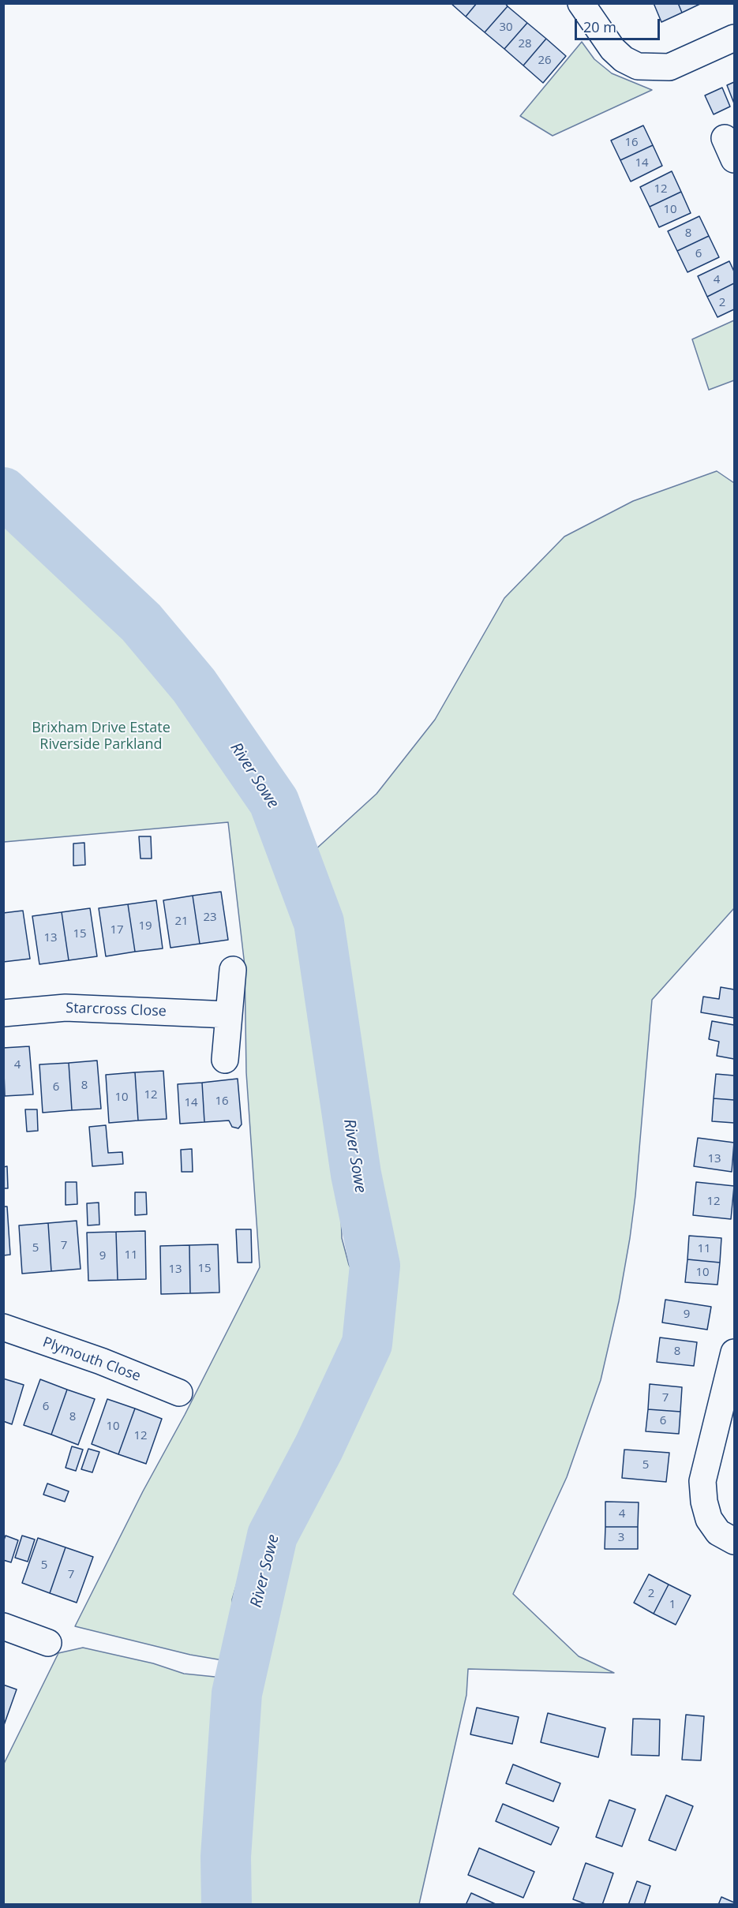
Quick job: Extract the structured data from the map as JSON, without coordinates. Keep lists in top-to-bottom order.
{
  "streets": {
    "street": ["Starcross Close", "Plymouth Close"]
  },
  "water": ["River Sowe"],
  "parks": ["Brixham Drive Estate Riverside Parkland"],
  "house_numbers": [
    "30",
    "28",
    "26",
    "16",
    "14",
    "12",
    "10",
    "8",
    "6",
    "4",
    "2",
    "23",
    "21",
    "19",
    "17",
    "15",
    "13",
    "4",
    "8",
    "6",
    "12",
    "10",
    "16",
    "14",
    "13",
    "12",
    "7",
    "5",
    "11",
    "11",
    "9",
    "15",
    "13",
    "10",
    "9",
    "8",
    "7",
    "6",
    "8",
    "6",
    "10",
    "12",
    "5",
    "4",
    "3",
    "5",
    "7",
    "2",
    "1"
  ],
  "scale_bar": "20 m"
}
